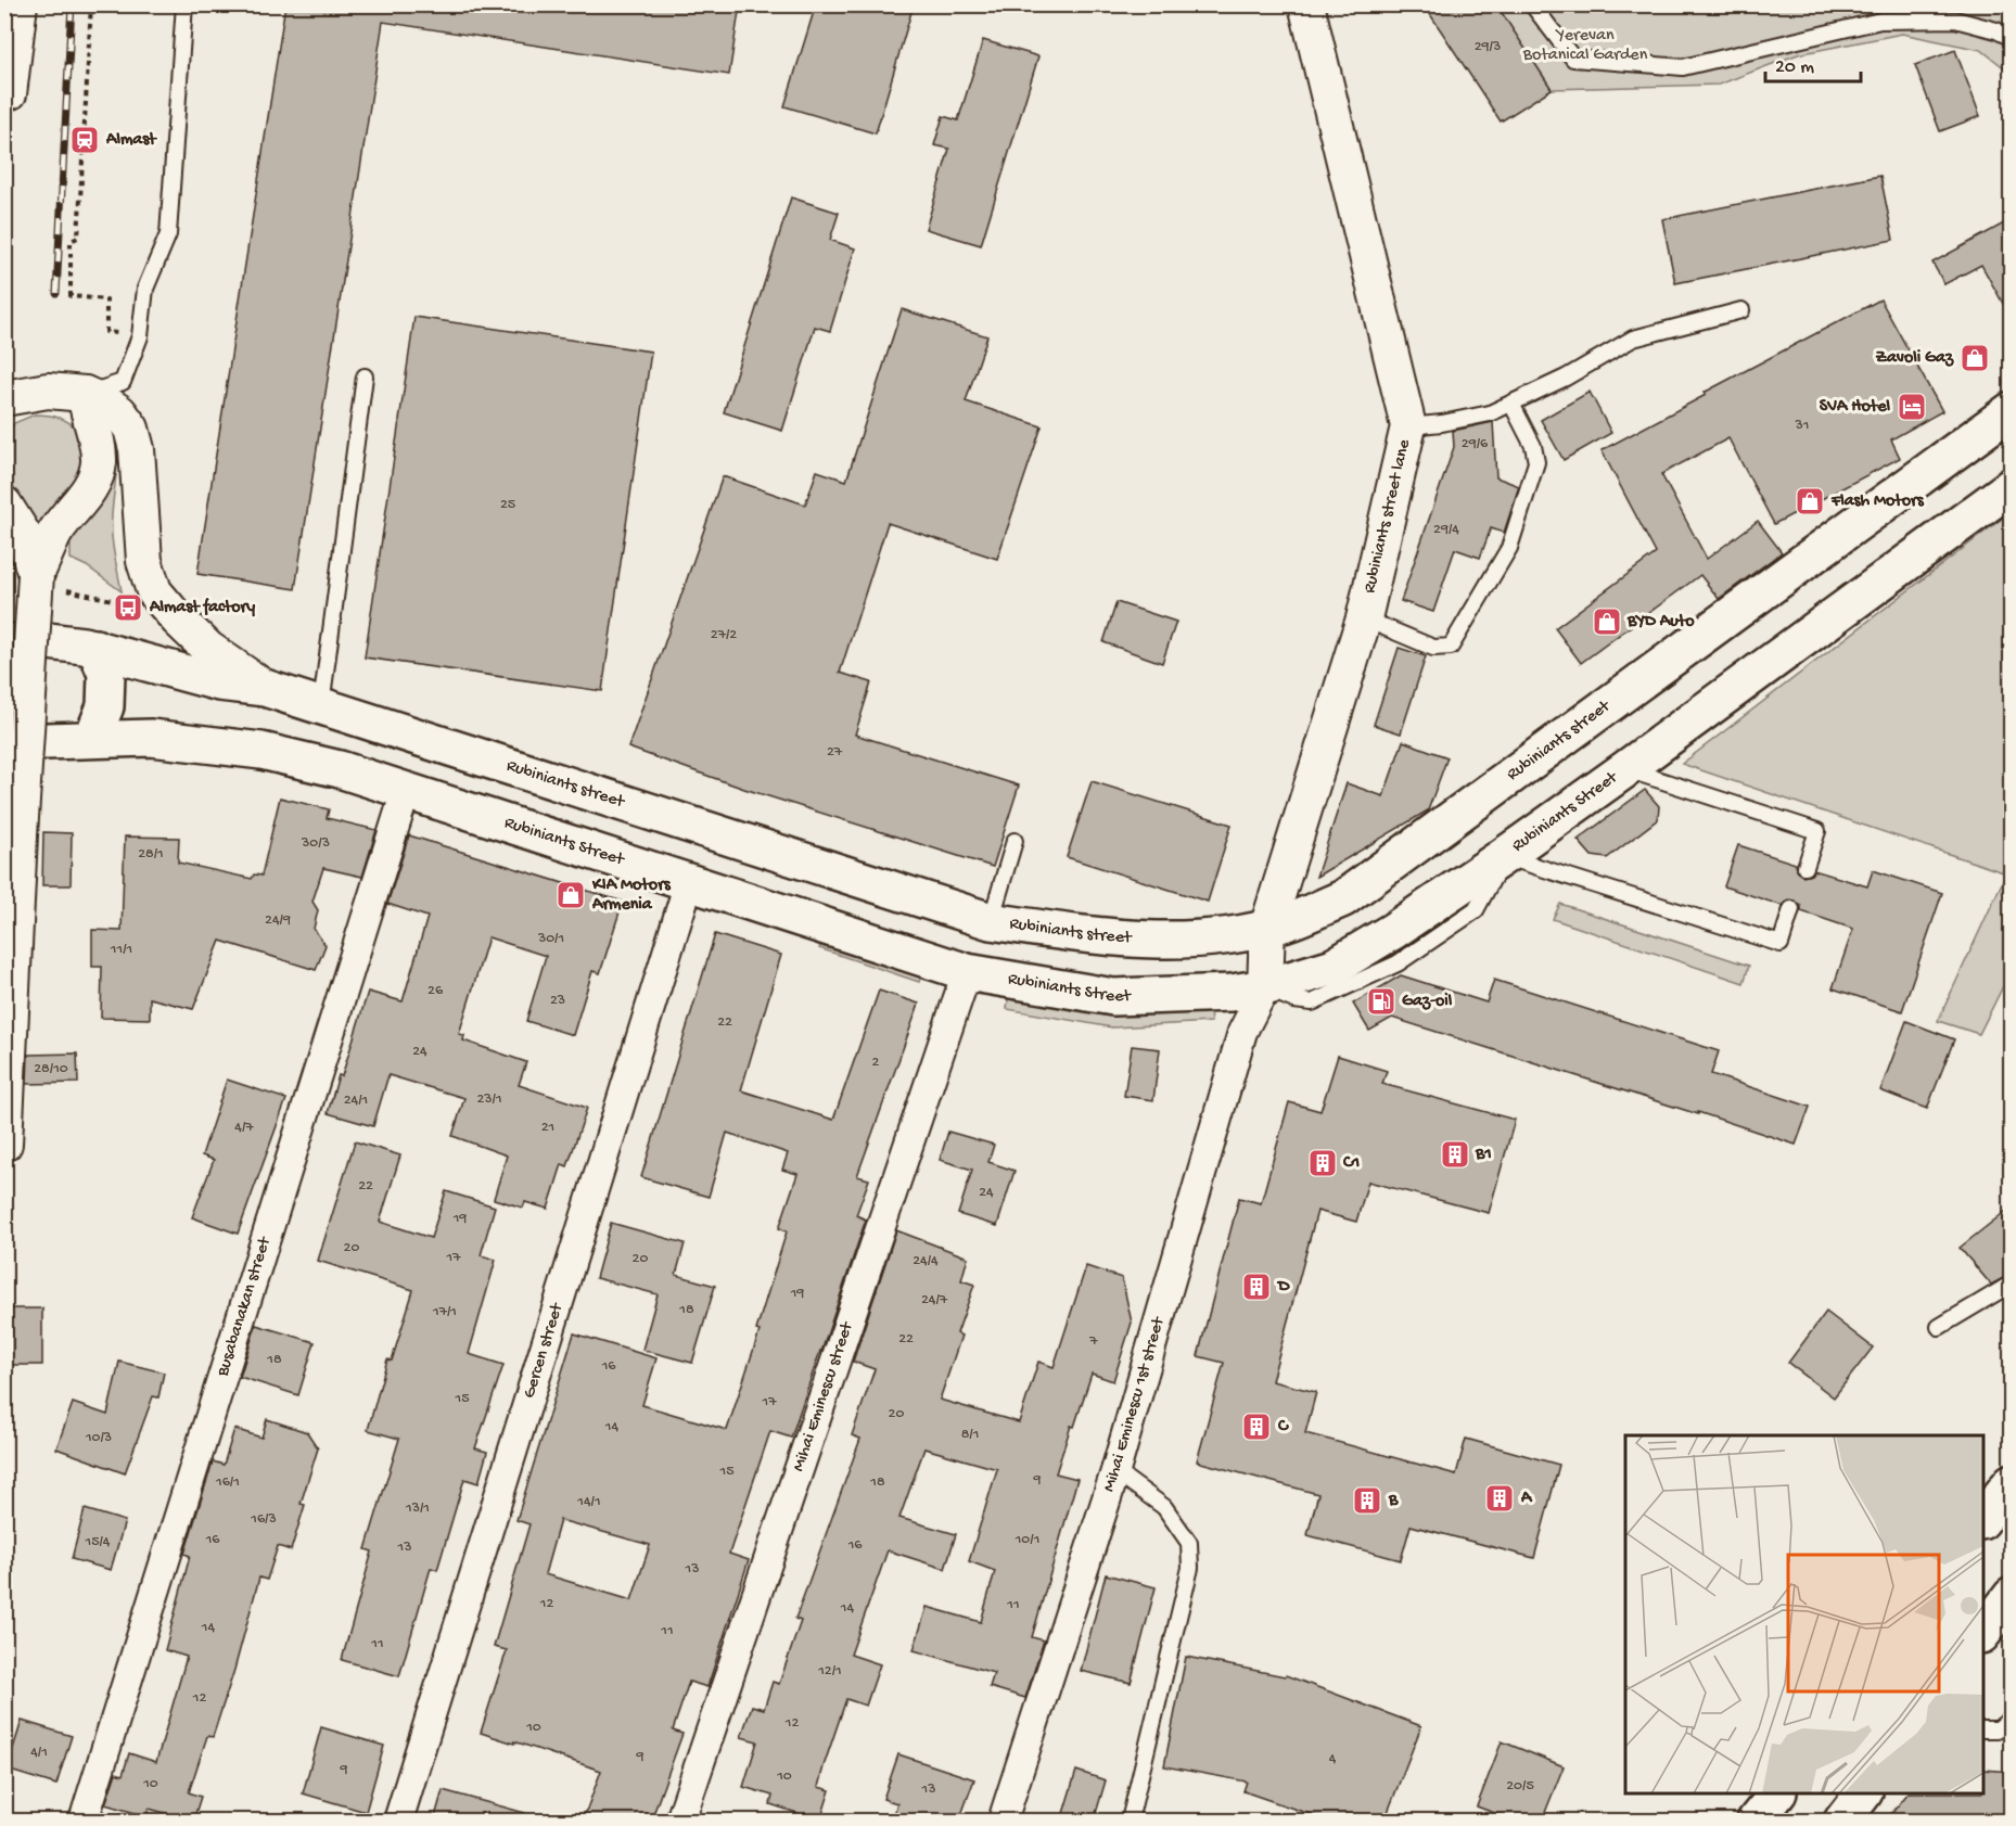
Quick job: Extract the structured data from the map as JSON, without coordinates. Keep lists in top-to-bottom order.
{
  "streets": {
    "main road": ["Rubiniants street", "Rubiniants Street"],
    "street": [
      "Rubiniants street lane",
      "Busabanakan street",
      "Gercen street",
      "Mihai Eminescu street",
      "Mihai Eminescu 1st street"
    ]
  },
  "crossings": [
    ["Rubiniants street lane", "Rubiniants street"],
    ["Rubiniants street lane", "Rubiniants Street"],
    ["Rubiniants street lane", "Mihai Eminescu 1st street"],
    ["Rubiniants Street", "Busabanakan street"],
    ["Rubiniants Street", "Gercen street"],
    ["Rubiniants Street", "Mihai Eminescu street"],
    ["Rubiniants Street", "Mihai Eminescu 1st street"]
  ],
  "parks": ["Yerevan Botanical Garden"],
  "places": {
    "station": ["Almast"],
    "shop": [
      "Zavoli Gaz",
      "Flash Motors",
      "BYD Auto",
      "KIA Motors Armenia"
    ],
    "hotel": ["SVA Hotel"],
    "bus stop": ["Almast factory"],
    "fuel station": ["Gaz-oil"],
    "building": [
      "B1",
      "C1",
      "D",
      "C",
      "A",
      "B"
    ]
  },
  "house_numbers": [
    "29/3",
    "31",
    "29/6",
    "25",
    "29/4",
    "27/2",
    "27",
    "30/3",
    "28/1",
    "24/9",
    "30/1",
    "11/1",
    "26",
    "23",
    "22",
    "24",
    "2",
    "28/10",
    "23/1",
    "24/1",
    "4/7",
    "21",
    "22",
    "24",
    "19",
    "20",
    "17",
    "20",
    "24/4",
    "19",
    "24/7",
    "18",
    "17/1",
    "22",
    "7",
    "18",
    "16",
    "15",
    "17",
    "20",
    "14",
    "8/1",
    "10/3",
    "15",
    "9",
    "16/1",
    "18",
    "14/1",
    "13/1",
    "16/3",
    "16",
    "10/1",
    "15/4",
    "16",
    "13",
    "13",
    "12",
    "11",
    "14",
    "14",
    "11",
    "11",
    "12/1",
    "12",
    "12",
    "10",
    "4/1",
    "9",
    "4",
    "9",
    "10",
    "10",
    "20/5",
    "13"
  ],
  "scale_bar": "20 m"
}
